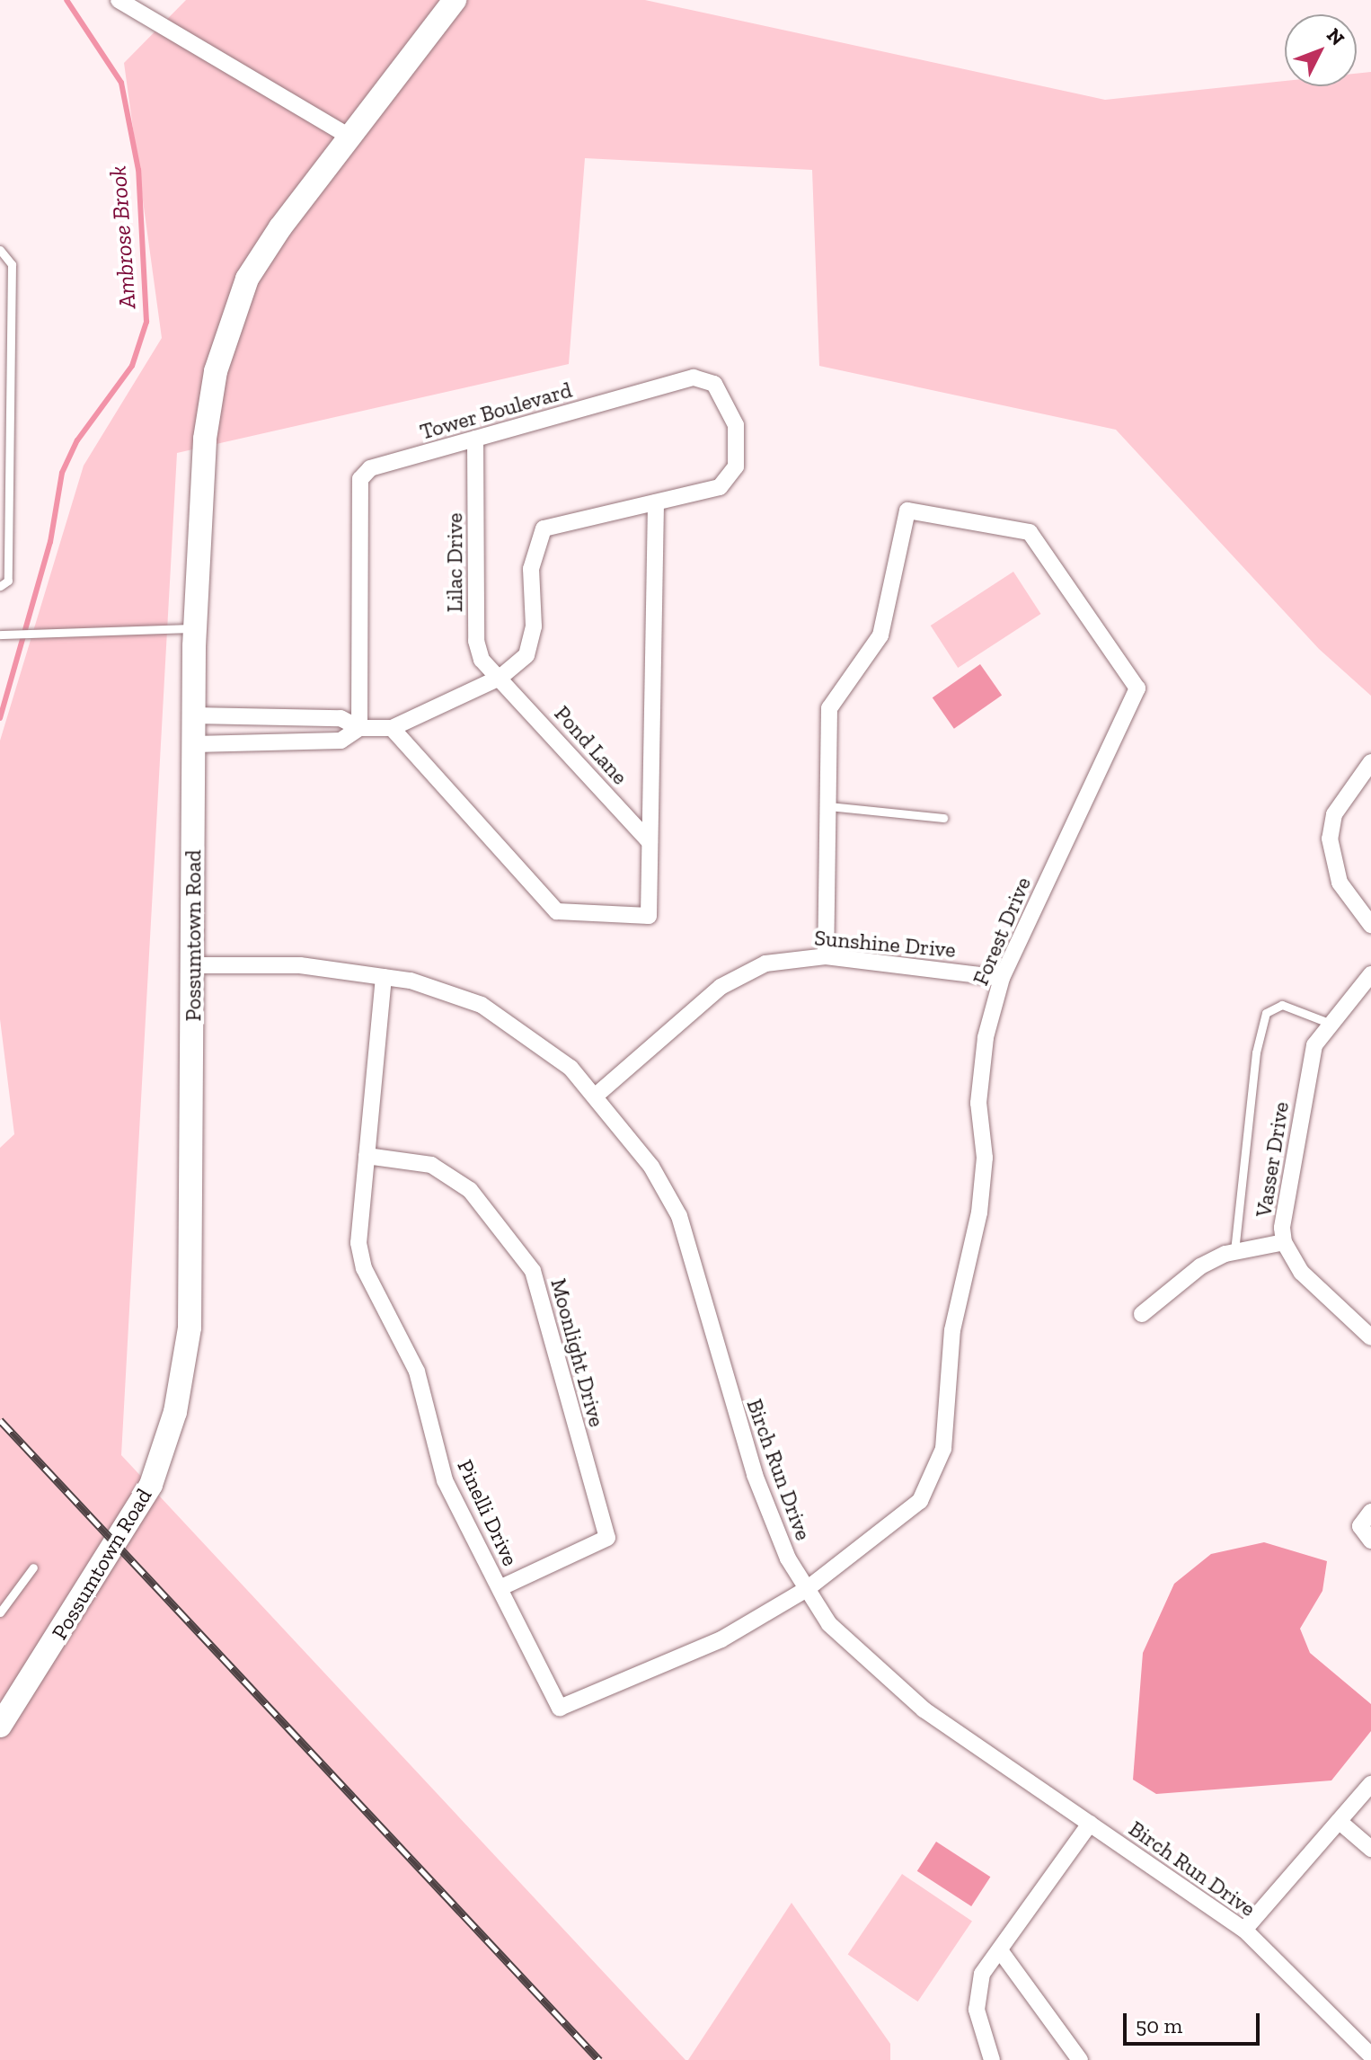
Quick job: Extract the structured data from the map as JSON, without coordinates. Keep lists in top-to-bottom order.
{
  "streets": {
    "main road": ["Possumtown Road"],
    "street": [
      "Tower Boulevard",
      "Lilac Drive",
      "Pond Lane",
      "Forest Drive",
      "Sunshine Drive",
      "Vasser Drive",
      "Moonlight Drive",
      "Birch Run Drive",
      "Pinelli Drive"
    ]
  },
  "crossings": [
    ["Tower Boulevard", "Lilac Drive"],
    ["Tower Boulevard", "Pond Lane"],
    ["Tower Boulevard", "Possumtown Road"],
    ["Lilac Drive", "Pond Lane"],
    ["Forest Drive", "Sunshine Drive"],
    ["Forest Drive", "Birch Run Drive"],
    ["Forest Drive", "Pinelli Drive"],
    ["Possumtown Road", "Birch Run Drive"],
    ["Sunshine Drive", "Birch Run Drive"],
    ["Moonlight Drive", "Pinelli Drive"],
    ["Birch Run Drive", "Pinelli Drive"]
  ],
  "water": ["Ambrose Brook"],
  "scale_bar": "50 m",
  "north": "top right"
}
